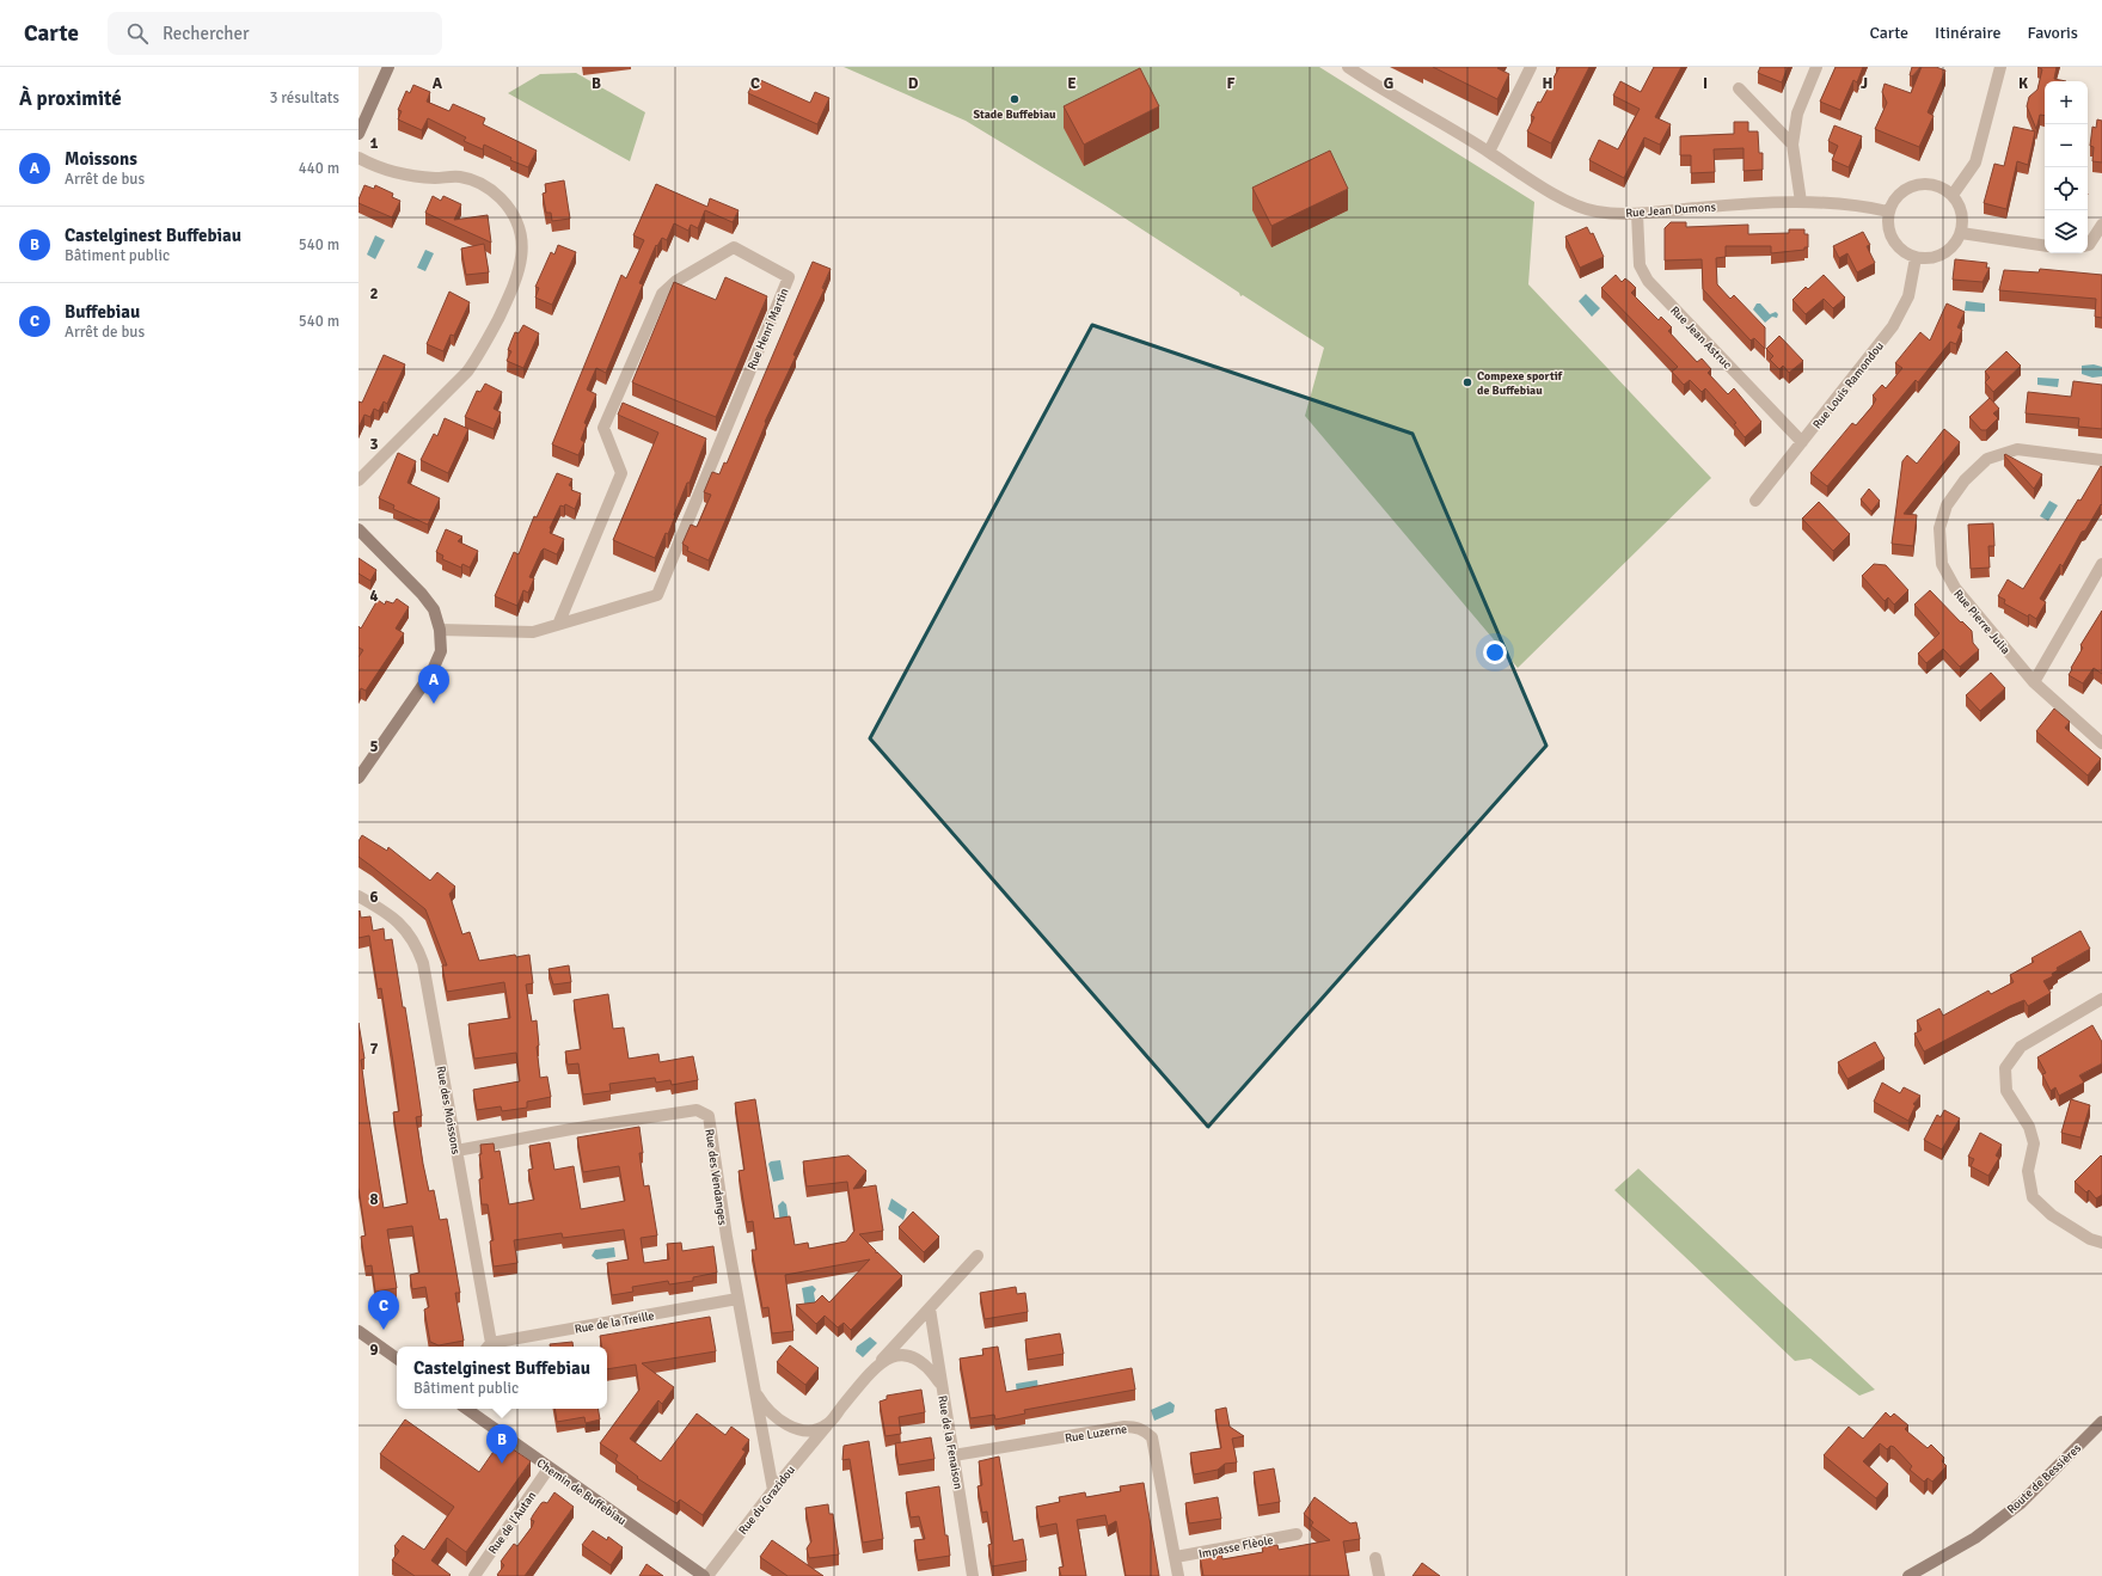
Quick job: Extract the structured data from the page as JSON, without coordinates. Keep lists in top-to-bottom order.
{
  "streets": {
    "street": [
      "Rue Jean Dumons",
      "Rue Henri Martin",
      "Rue Jean Astruc",
      "Rue Louis Ramondou",
      "Rue Pierre Julia",
      "Rue des Moissons",
      "Rue des Vendanges",
      "Rue de la Treille",
      "Rue Luzerne",
      "Rue de la Fenaison",
      "Route de Bessières",
      "Chemin de Buffebiau",
      "Rue du Grazidou",
      "Rue de l'Autan",
      "Impasse Flèole"
    ]
  },
  "crossings": [
    ["Rue Jean Dumons", "Rue Jean Astruc"],
    ["Rue Jean Dumons", "Rue Louis Ramondou"],
    ["Rue Jean Astruc", "Rue Louis Ramondou"],
    ["Rue des Moissons", "Rue des Vendanges"],
    ["Rue des Moissons", "Rue de la Treille"],
    ["Rue des Vendanges", "Rue de la Treille"],
    ["Rue des Vendanges", "Rue du Grazidou"],
    ["Rue Luzerne", "Rue de la Fenaison"],
    ["Rue Luzerne", "Impasse Flèole"],
    ["Rue de la Fenaison", "Rue du Grazidou"],
    ["Chemin de Buffebiau", "Rue du Grazidou"],
    ["Chemin de Buffebiau", "Rue de l'Autan"]
  ],
  "places": ["Stade Buffebiau", "Compexe sportif de Buffebiau"],
  "page": {
    "header": "Carte",
    "search": "Rechercher",
    "nav": ["Carte", "Itinéraire", "Favoris"],
    "heading": ["À proximité", "3 résultats"],
    "map_buttons": ["+", "−"],
    "list": [
      {
        "mark": "A",
        "name": "Moissons",
        "note": "Arrêt de bus",
        "value": "440 m"
      },
      {
        "mark": "B",
        "name": "Castelginest Buffebiau",
        "note": "Bâtiment public",
        "value": "540 m"
      },
      {
        "mark": "C",
        "name": "Buffebiau",
        "note": "Arrêt de bus",
        "value": "540 m"
      }
    ],
    "pins": ["A", "C", "B"],
    "popup": ["Castelginest Buffebiau", "Bâtiment public"]
  },
  "grid": {
    "columns": [
      "A",
      "B",
      "C",
      "D",
      "E",
      "F",
      "G",
      "H",
      "I",
      "J",
      "K"
    ],
    "rows": [
      "1",
      "2",
      "3",
      "4",
      "5",
      "6",
      "7",
      "8",
      "9"
    ]
  }
}
